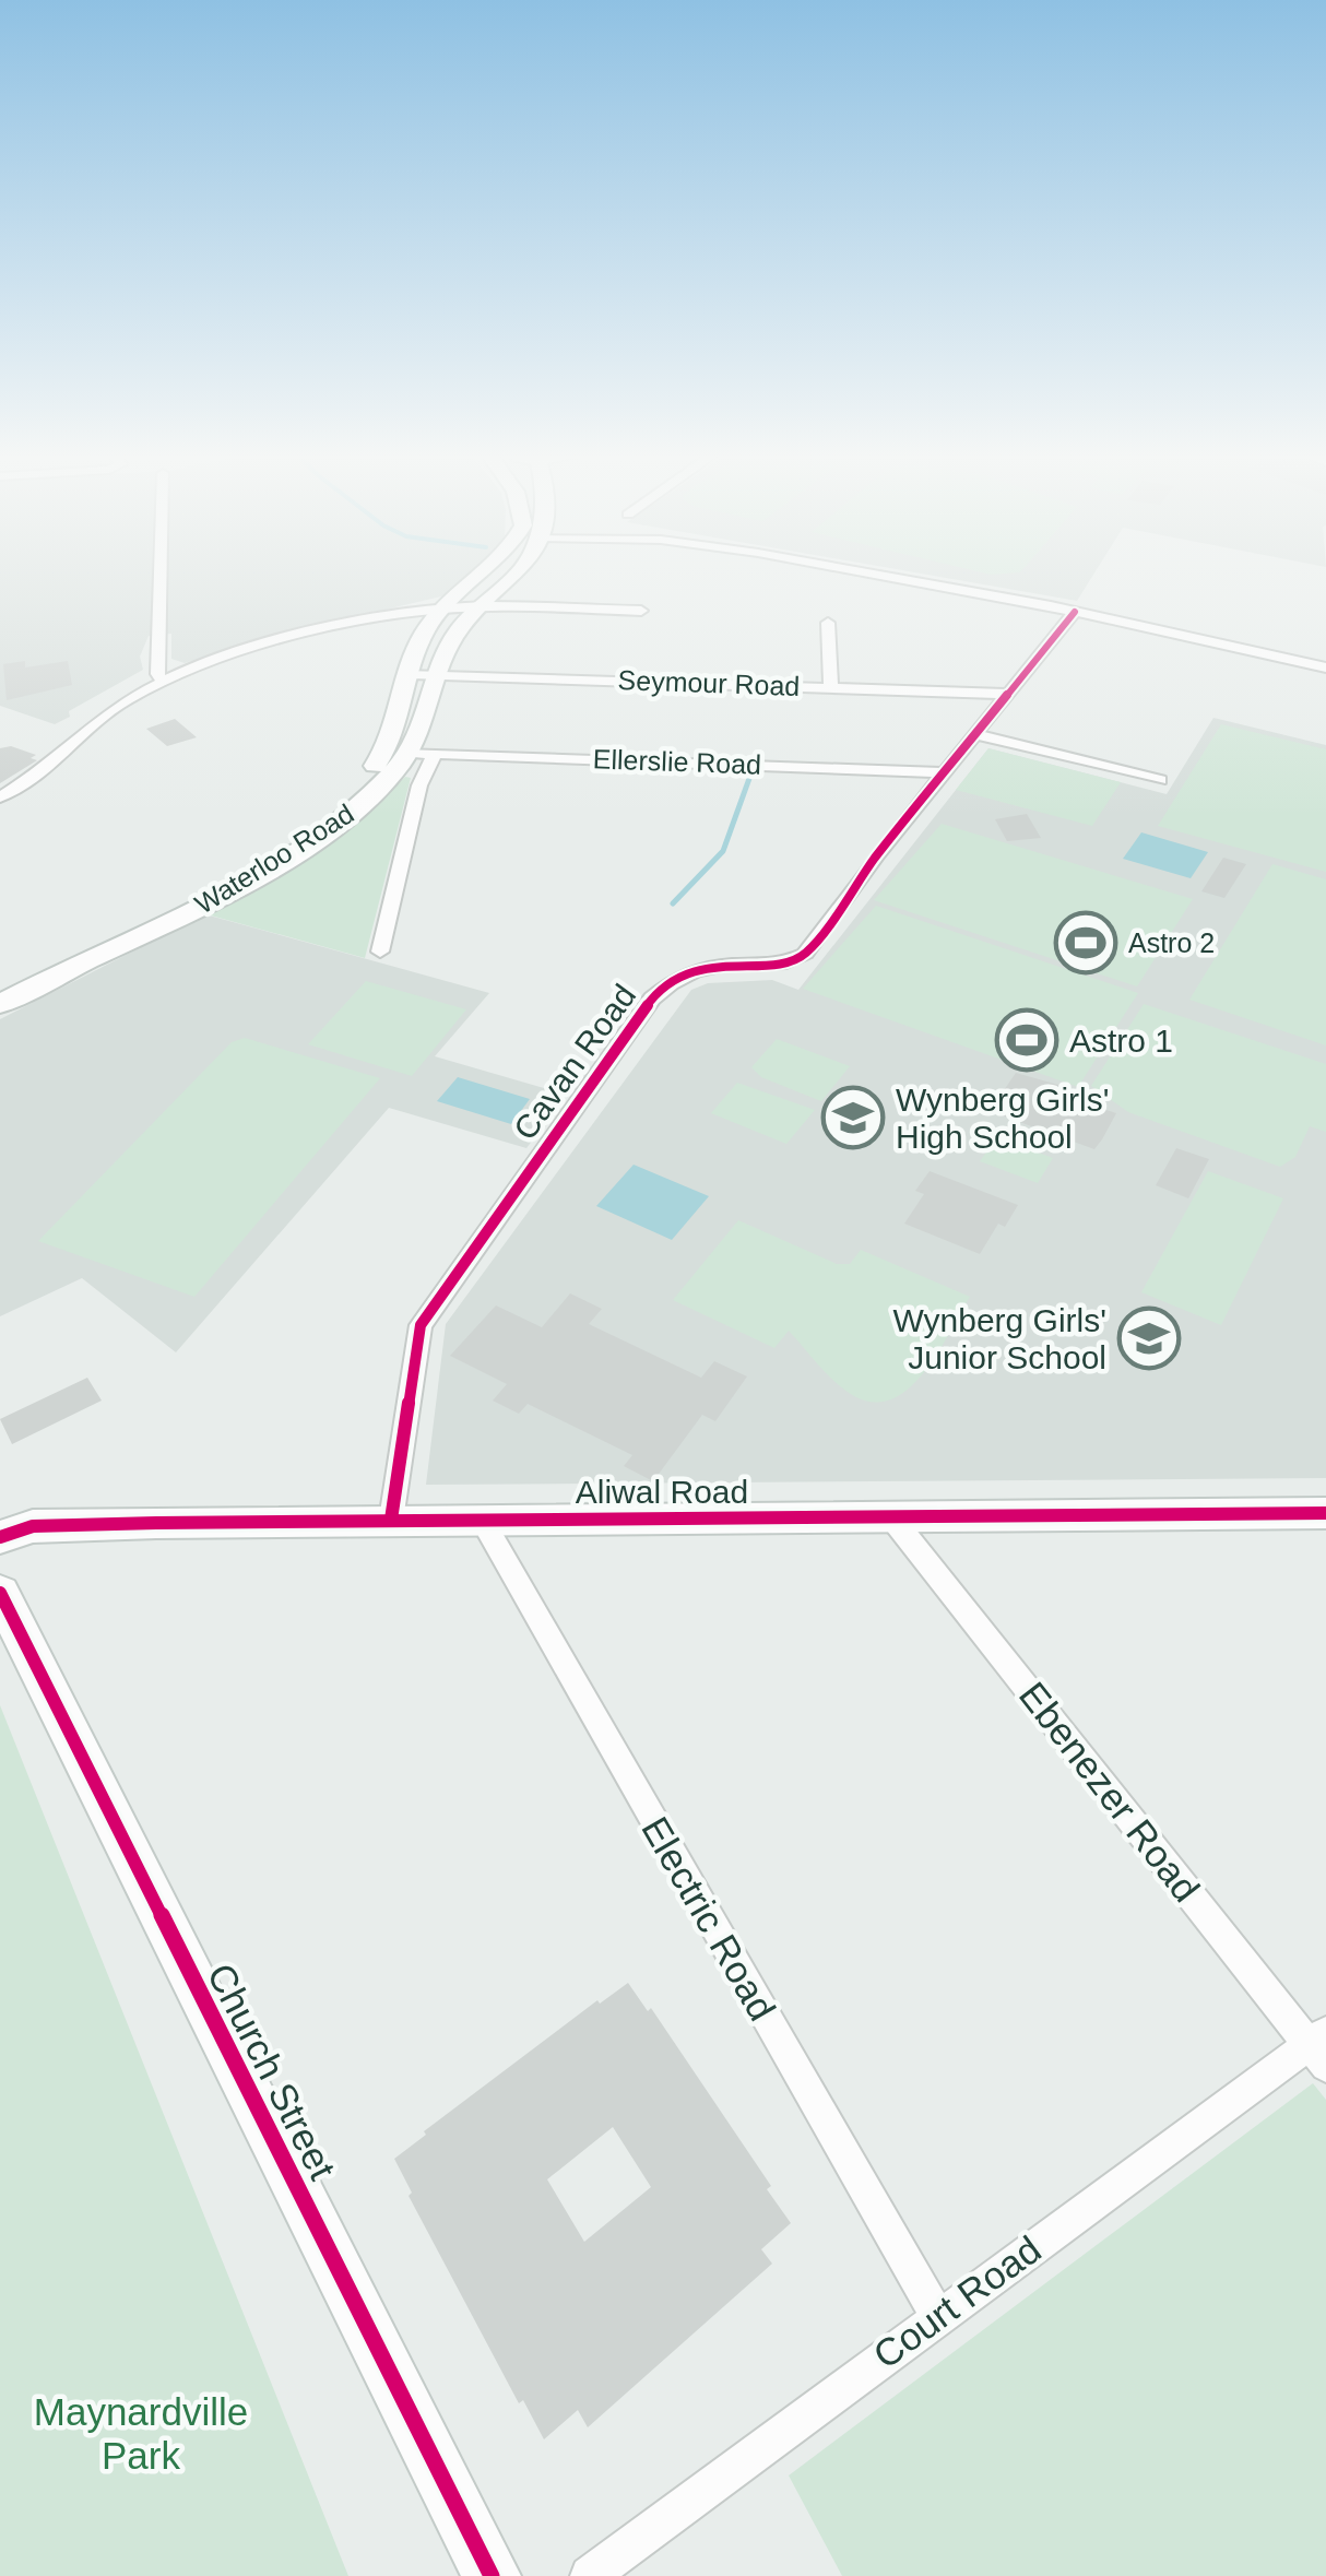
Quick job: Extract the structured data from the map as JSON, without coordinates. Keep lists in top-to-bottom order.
{
  "streets": {
    "main road": ["Waterloo Road", "Aliwal Road", "Church Street"],
    "street": [
      "Seymour Road",
      "Ellerslie Road",
      "Cavan Road",
      "Ebenezer Road",
      "Electric Road",
      "Court Road"
    ]
  },
  "crossings": [
    ["Seymour Road", "Waterloo Road"],
    ["Seymour Road", "Cavan Road"],
    ["Ellerslie Road", "Waterloo Road"],
    ["Ellerslie Road", "Cavan Road"],
    ["Cavan Road", "Aliwal Road"],
    ["Aliwal Road", "Ebenezer Road"],
    ["Aliwal Road", "Electric Road"],
    ["Ebenezer Road", "Court Road"],
    ["Electric Road", "Court Road"]
  ],
  "parks": ["Maynardville Park"],
  "places": {
    "sports": ["Astro 2", "Astro 1"],
    "school or university": ["Wynberg Girls' High School", "Wynberg Girls' Junior School"]
  }
}
